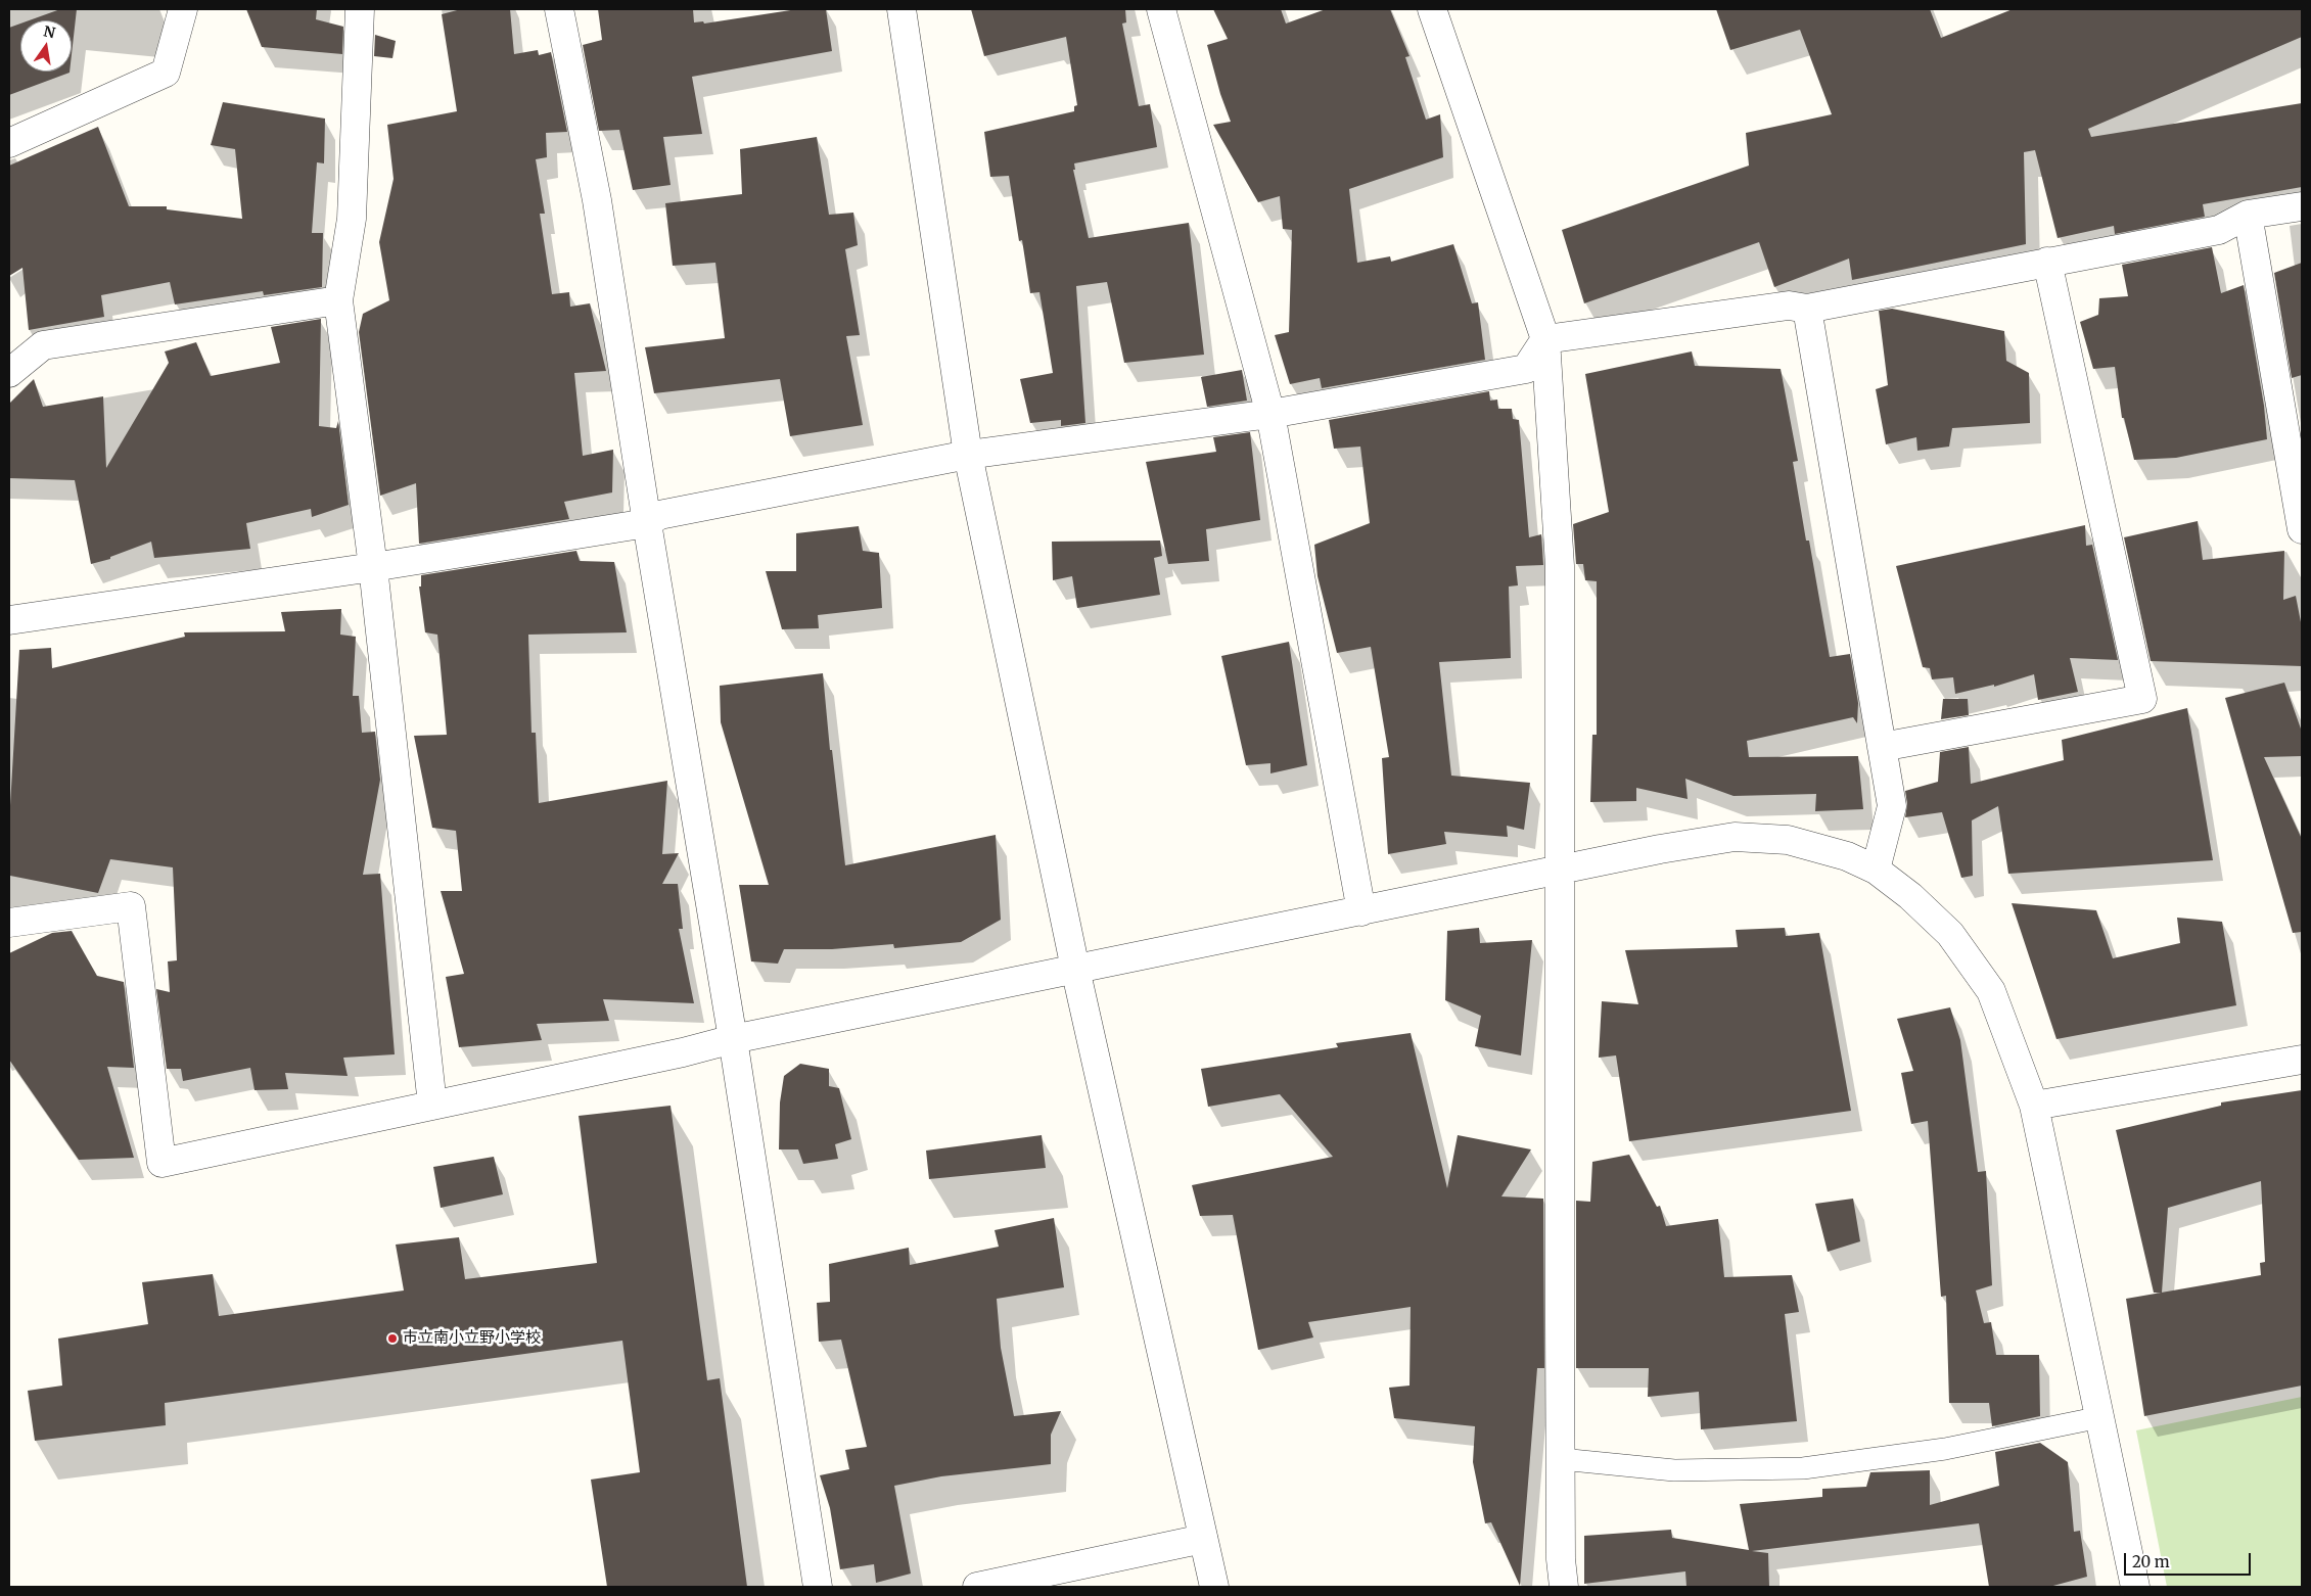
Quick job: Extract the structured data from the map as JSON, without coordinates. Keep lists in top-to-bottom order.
{
  "places": ["市立南小立野小学校"],
  "scale_bar": "20 m",
  "north": "top"
}
